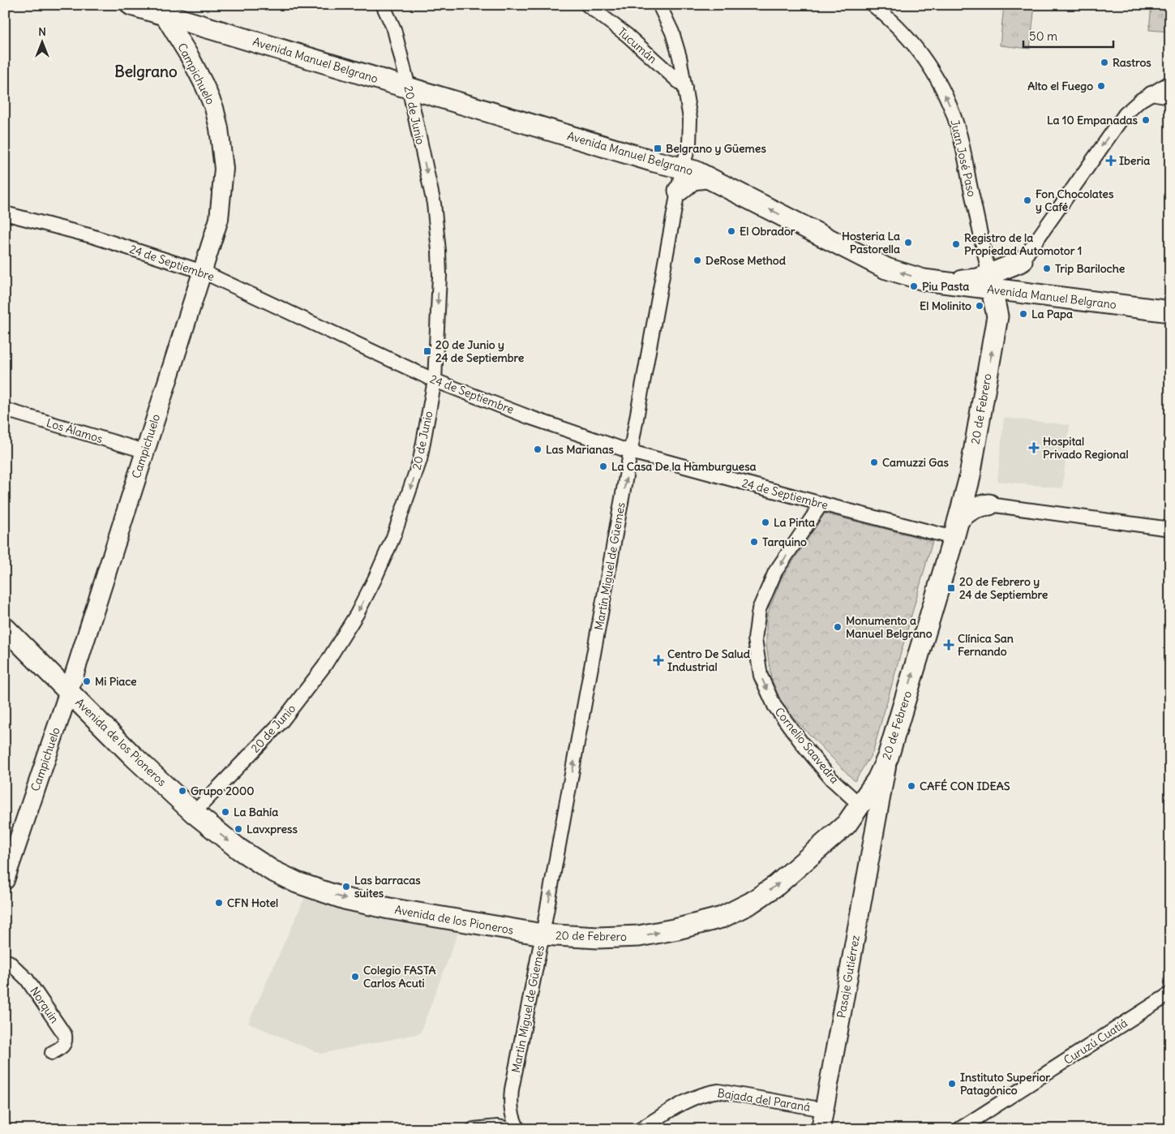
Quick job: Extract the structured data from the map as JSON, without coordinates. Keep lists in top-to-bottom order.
{
  "streets": {
    "main road": ["Avenida Manuel Belgrano", "20 de Febrero", "Avenida de los Pioneros"],
    "street": [
      "Tucumán",
      "Campichuelo",
      "20 de Junio",
      "Juan José Paso",
      "24 de Septiembre",
      "Los Álamos",
      "Martín Miguel de Güemes",
      "Cornelio Saavedra",
      "Pasaje Gutiérrez",
      "Norquin",
      "Curuzú Cuatiá",
      "Bajada del Paraná"
    ]
  },
  "crossings": [
    ["Tucumán", "Martín Miguel de Güemes"],
    ["Avenida Manuel Belgrano", "Campichuelo"],
    ["Avenida Manuel Belgrano", "20 de Junio"],
    ["Avenida Manuel Belgrano", "Juan José Paso"],
    ["Avenida Manuel Belgrano", "20 de Febrero"],
    ["Avenida Manuel Belgrano", "Martín Miguel de Güemes"],
    ["Campichuelo", "24 de Septiembre"],
    ["Campichuelo", "Los Álamos"],
    ["Campichuelo", "Avenida de los Pioneros"],
    ["20 de Junio", "24 de Septiembre"],
    ["20 de Junio", "Avenida de los Pioneros"],
    ["Juan José Paso", "20 de Febrero"],
    ["24 de Septiembre", "20 de Febrero"],
    ["24 de Septiembre", "Martín Miguel de Güemes"],
    ["24 de Septiembre", "Cornelio Saavedra"],
    ["20 de Febrero", "Martín Miguel de Güemes"],
    ["20 de Febrero", "Avenida de los Pioneros"],
    ["20 de Febrero", "Cornelio Saavedra"],
    ["20 de Febrero", "Pasaje Gutiérrez"],
    ["Martín Miguel de Güemes", "Avenida de los Pioneros"],
    ["Pasaje Gutiérrez", "Bajada del Paraná"]
  ],
  "one_way": [
    "20 de Junio",
    "Juan José Paso",
    "20 de Febrero",
    "Martín Miguel de Güemes",
    "Avenida de los Pioneros",
    "Cornelio Saavedra"
  ],
  "districts": ["Belgrano"],
  "places": {
    "other": [
      "Rastros",
      "Alto el Fuego",
      "La 10 Empanadas",
      "Fon Chocolates y Café",
      "El Obrador",
      "Hosteria La Pastorella",
      "Registro de la Propiedad Automotor 1",
      "DeRose Method",
      "Trip Bariloche",
      "Piu Pasta",
      "El Molinito",
      "La Papa",
      "Las Marianas",
      "Camuzzi Gas",
      "La Casa De la Hamburguesa",
      "La Pinta",
      "Tarquino",
      "Monumento a Manuel Belgrano",
      "Mi Piace",
      "CAFÉ CON IDEAS",
      "Grupo 2000",
      "La Bahía",
      "Lavxpress",
      "Las barracas suites",
      "CFN Hotel",
      "Colegio FASTA Carlos Acuti",
      "Instituto Superior Patagónico"
    ],
    "transit": ["Belgrano y Güemes", "20 de Junio y 24 de Septiembre", "20 de Febrero y 24 de Septiembre"],
    "health": [
      "Iberia",
      "Hospital Privado Regional",
      "Clínica San Fernando",
      "Centro De Salud Industrial"
    ]
  },
  "scale_bar": "50 m",
  "north": "top"
}
